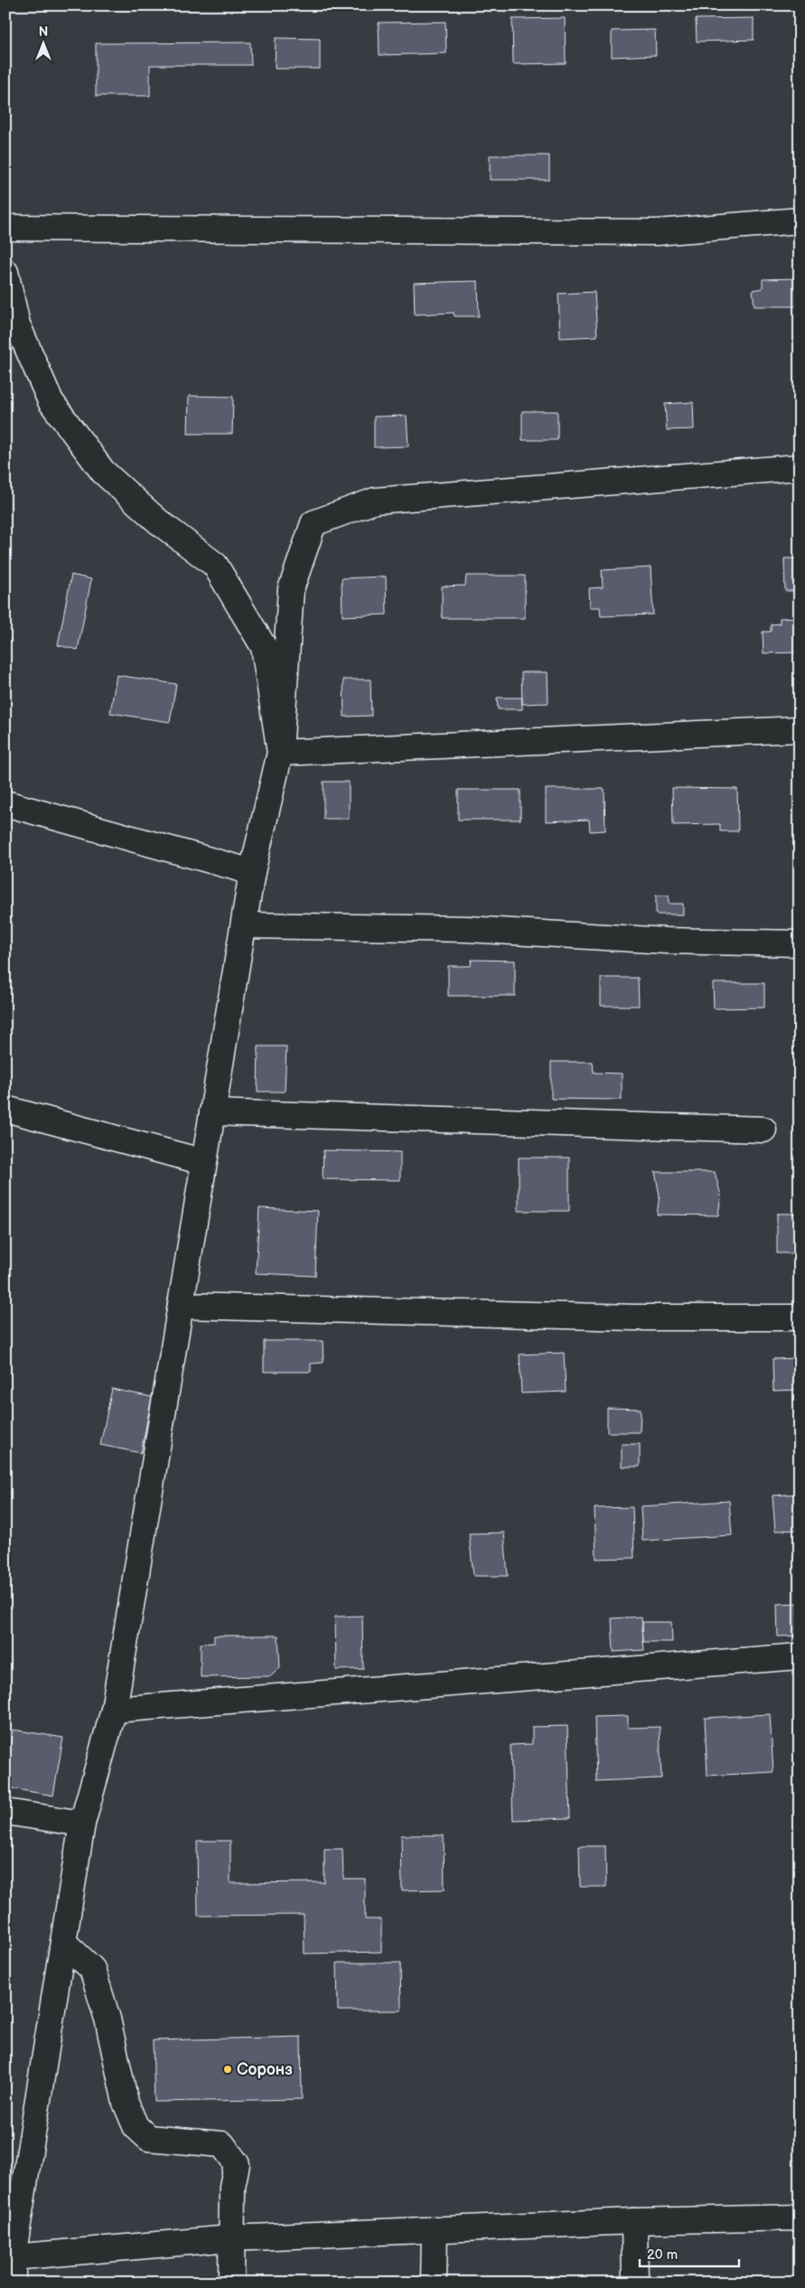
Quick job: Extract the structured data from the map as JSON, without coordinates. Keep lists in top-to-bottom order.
{
  "places": ["Соронз"],
  "scale_bar": "20 m",
  "north": "top"
}
